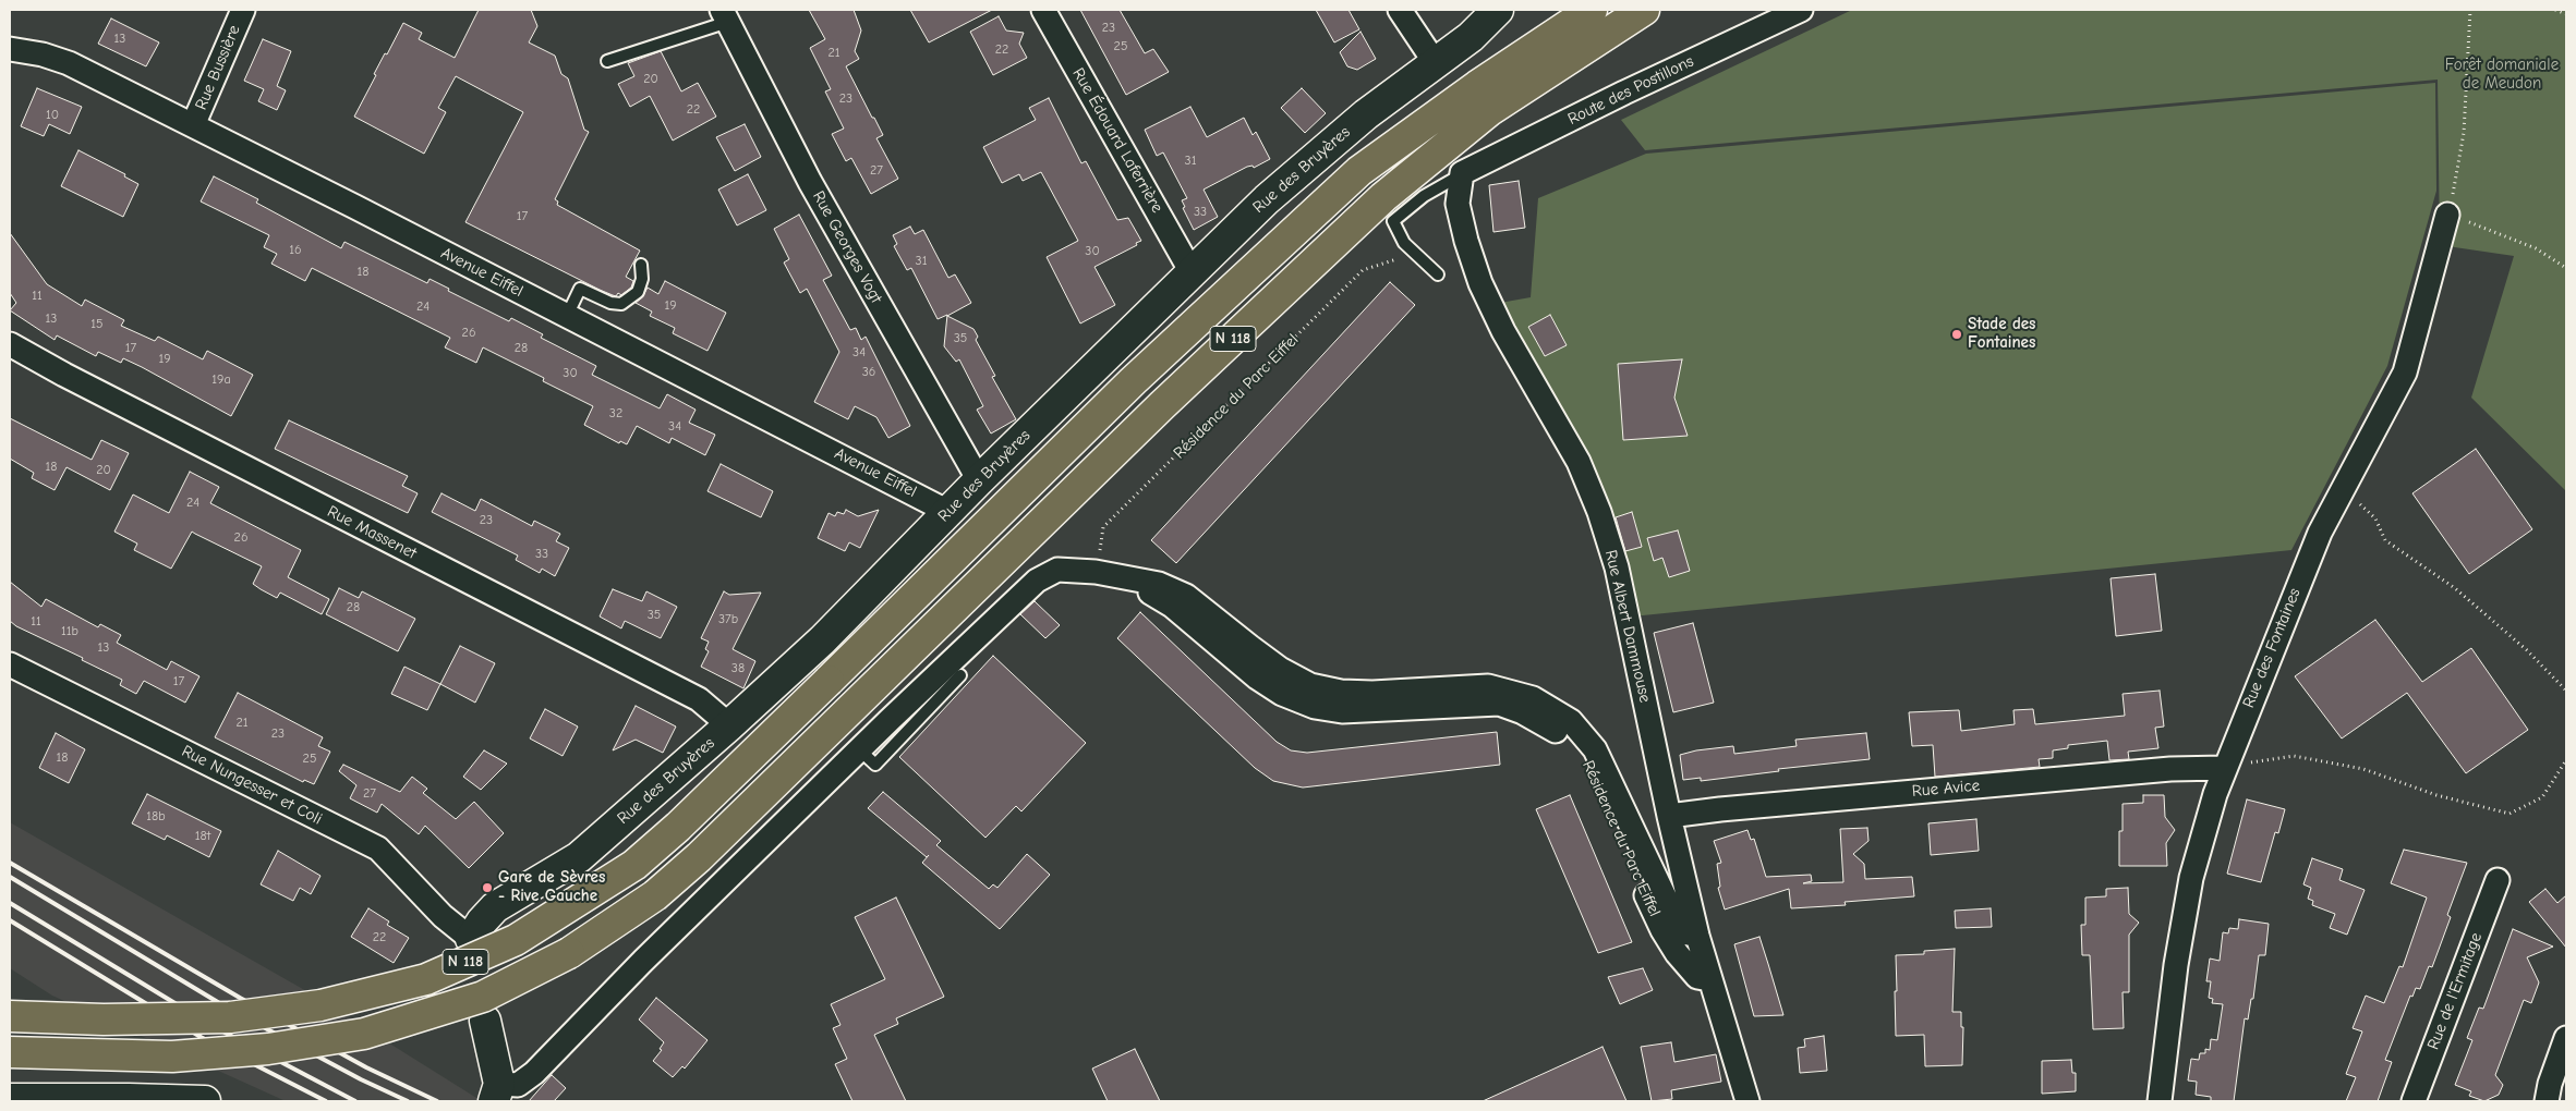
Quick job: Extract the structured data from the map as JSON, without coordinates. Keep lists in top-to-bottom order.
{
  "streets": {
    "highway": ["N 118"],
    "street": [
      "Rue Bussière",
      "Route des Postillons",
      "Rue Édouard Laferrière",
      "Rue des Bruyères",
      "Rue Georges Vogt",
      "Avenue Eiffel",
      "Résidence du Parc Eiffel",
      "Rue Massenet",
      "Rue Albert Dammouse",
      "Rue des Fontaines",
      "Rue Nungesser et Coli",
      "Rue Avice",
      "Rue de l'Ermitage"
    ]
  },
  "crossings": [
    ["Rue Bussière", "Avenue Eiffel"],
    ["Route des Postillons", "Rue Albert Dammouse"],
    ["Rue Édouard Laferrière", "Rue des Bruyères"],
    ["Rue des Bruyères", "Rue Georges Vogt"],
    ["Rue des Bruyères", "Avenue Eiffel"],
    ["Rue des Bruyères", "Rue Massenet"],
    ["Rue des Bruyères", "Rue Nungesser et Coli"],
    ["Résidence du Parc Eiffel", "Rue Albert Dammouse"],
    ["Rue Albert Dammouse", "Rue Avice"],
    ["Rue des Fontaines", "Rue Avice"]
  ],
  "parks": ["Forêt domaniale de Meudon"],
  "places": ["Stade des Fontaines", "Gare de Sèvres - Rive Gauche"],
  "house_numbers": [
    "23",
    "13",
    "25",
    "22",
    "21",
    "20",
    "23",
    "22",
    "10",
    "31",
    "27",
    "33",
    "17",
    "16",
    "30",
    "31",
    "18",
    "11",
    "19",
    "24",
    "13",
    "15",
    "26",
    "35",
    "17",
    "28",
    "34",
    "19",
    "36",
    "30",
    "19a",
    "32",
    "34",
    "18",
    "20",
    "24",
    "23",
    "26",
    "33",
    "28",
    "35",
    "37b",
    "11",
    "11b",
    "13",
    "38",
    "17",
    "21",
    "23",
    "18",
    "25",
    "27",
    "18b",
    "18t",
    "22"
  ]
}
